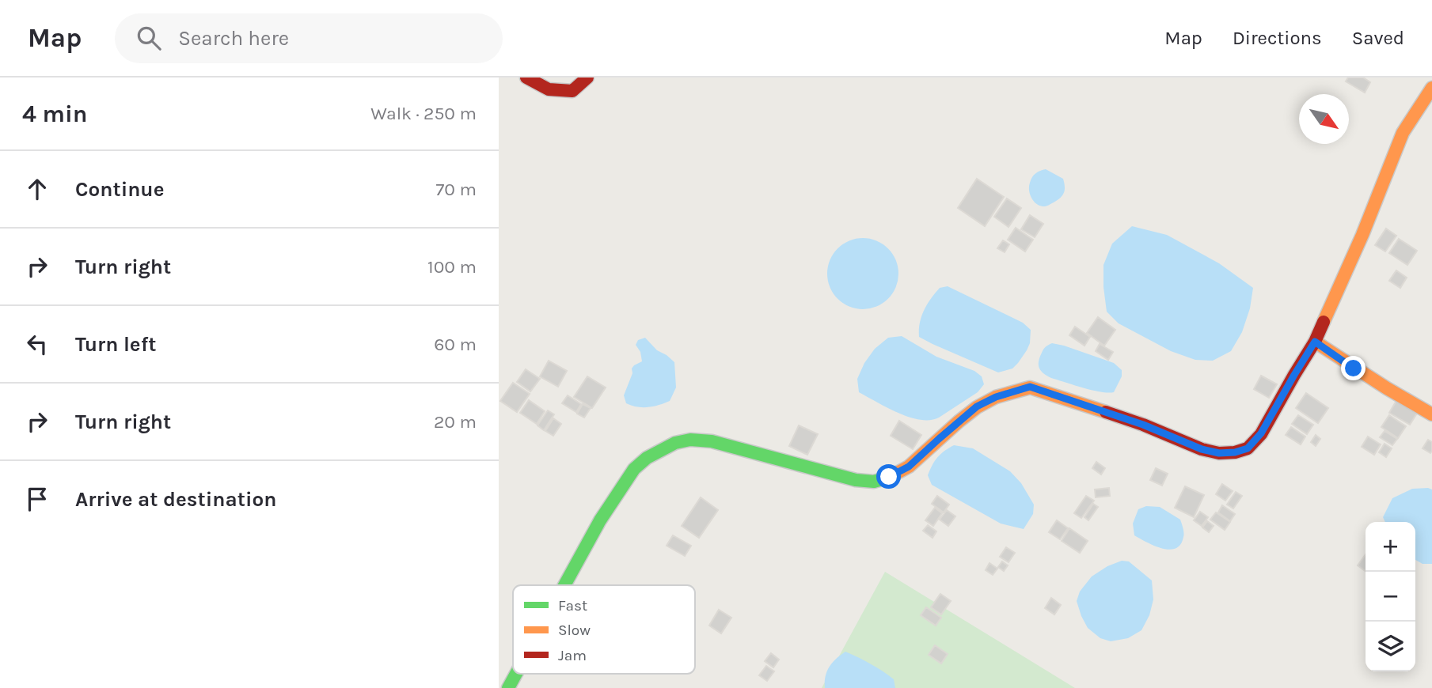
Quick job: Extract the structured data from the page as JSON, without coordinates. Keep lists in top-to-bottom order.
{
  "legend": ["Fast", "Slow", "Jam"],
  "north": "bottom right",
  "page": {
    "header": "Map",
    "search": "Search here",
    "nav": ["Map", "Directions", "Saved"],
    "heading": ["4 min", "Walk · 250 m"],
    "list": [
      ["Continue", "70 m"],
      ["Turn right", "100 m"],
      ["Turn left", "60 m"],
      ["Turn right", "20 m"],
      "Arrive at destination"
    ],
    "map_buttons": ["+", "−"]
  }
}
